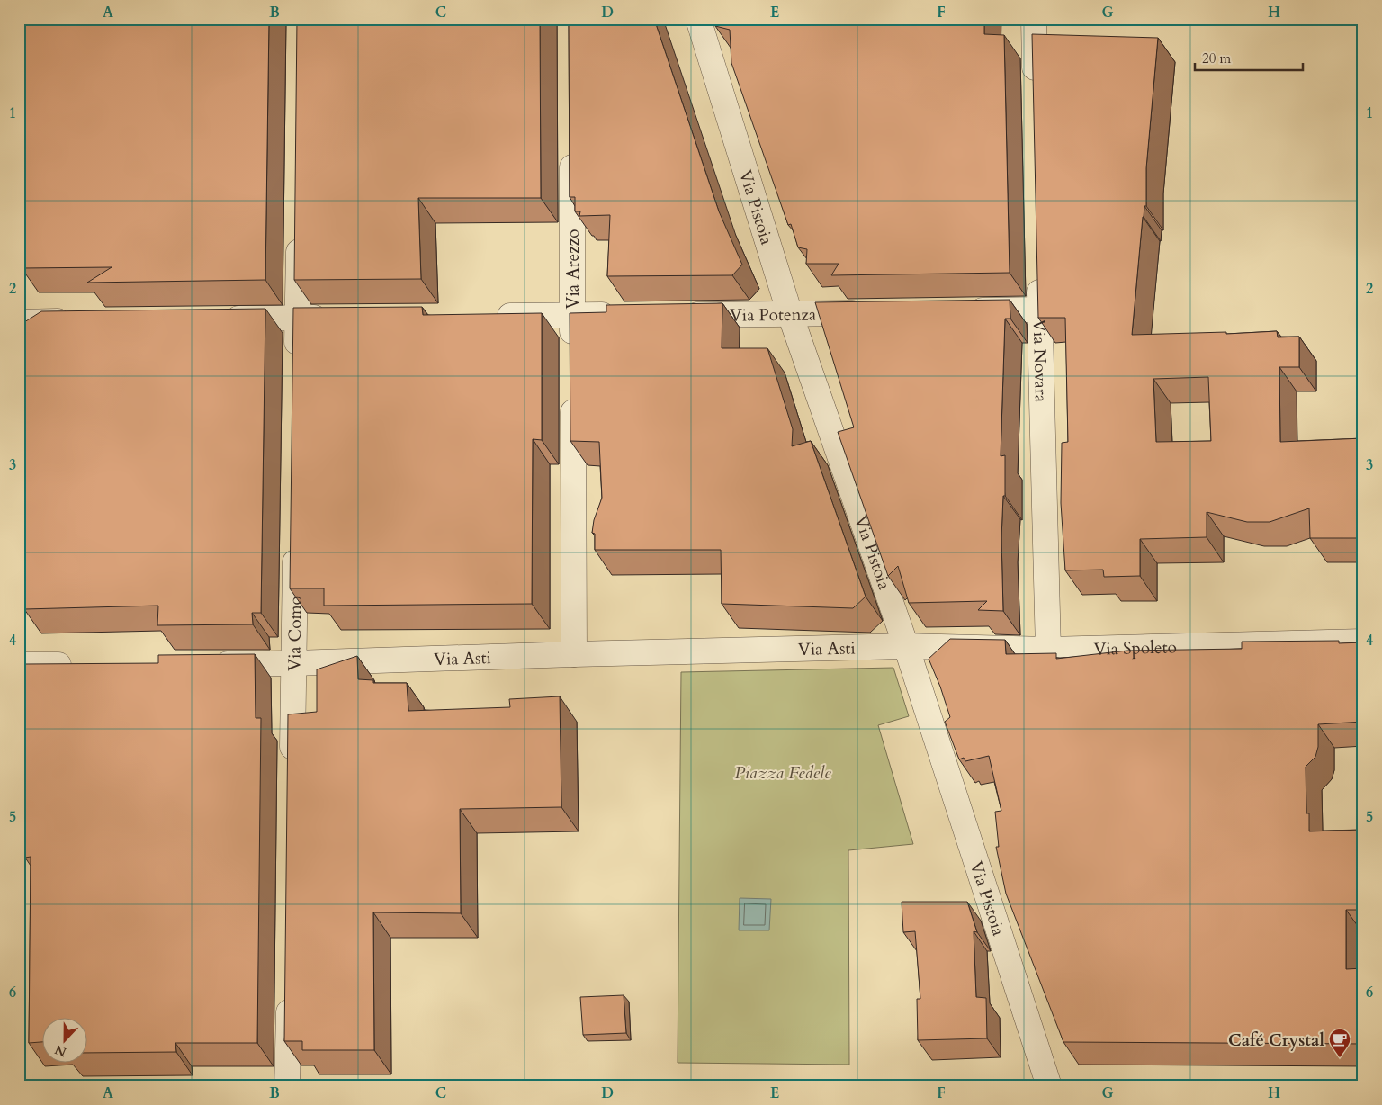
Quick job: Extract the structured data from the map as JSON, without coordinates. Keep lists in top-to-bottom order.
{
  "streets": {
    "street": [
      "Via Pistoia",
      "Via Arezzo",
      "Via Potenza",
      "Via Novara",
      "Via Como",
      "Via Asti",
      "Via Spoleto"
    ]
  },
  "crossings": [
    ["Via Pistoia", "Via Potenza"],
    ["Via Pistoia", "Via Asti"],
    ["Via Pistoia", "Via Spoleto"],
    ["Via Novara", "Via Spoleto"],
    ["Via Como", "Via Asti"],
    ["Via Asti", "Via Spoleto"]
  ],
  "parks": ["Piazza Fedele"],
  "places": {
    "cafe": ["Café Crystal"]
  },
  "scale_bar": "20 m",
  "north": "bottom",
  "grid": {
    "columns": [
      "A",
      "B",
      "C",
      "D",
      "E",
      "F",
      "G",
      "H"
    ],
    "rows": [
      "1",
      "2",
      "3",
      "4",
      "5",
      "6"
    ]
  }
}
